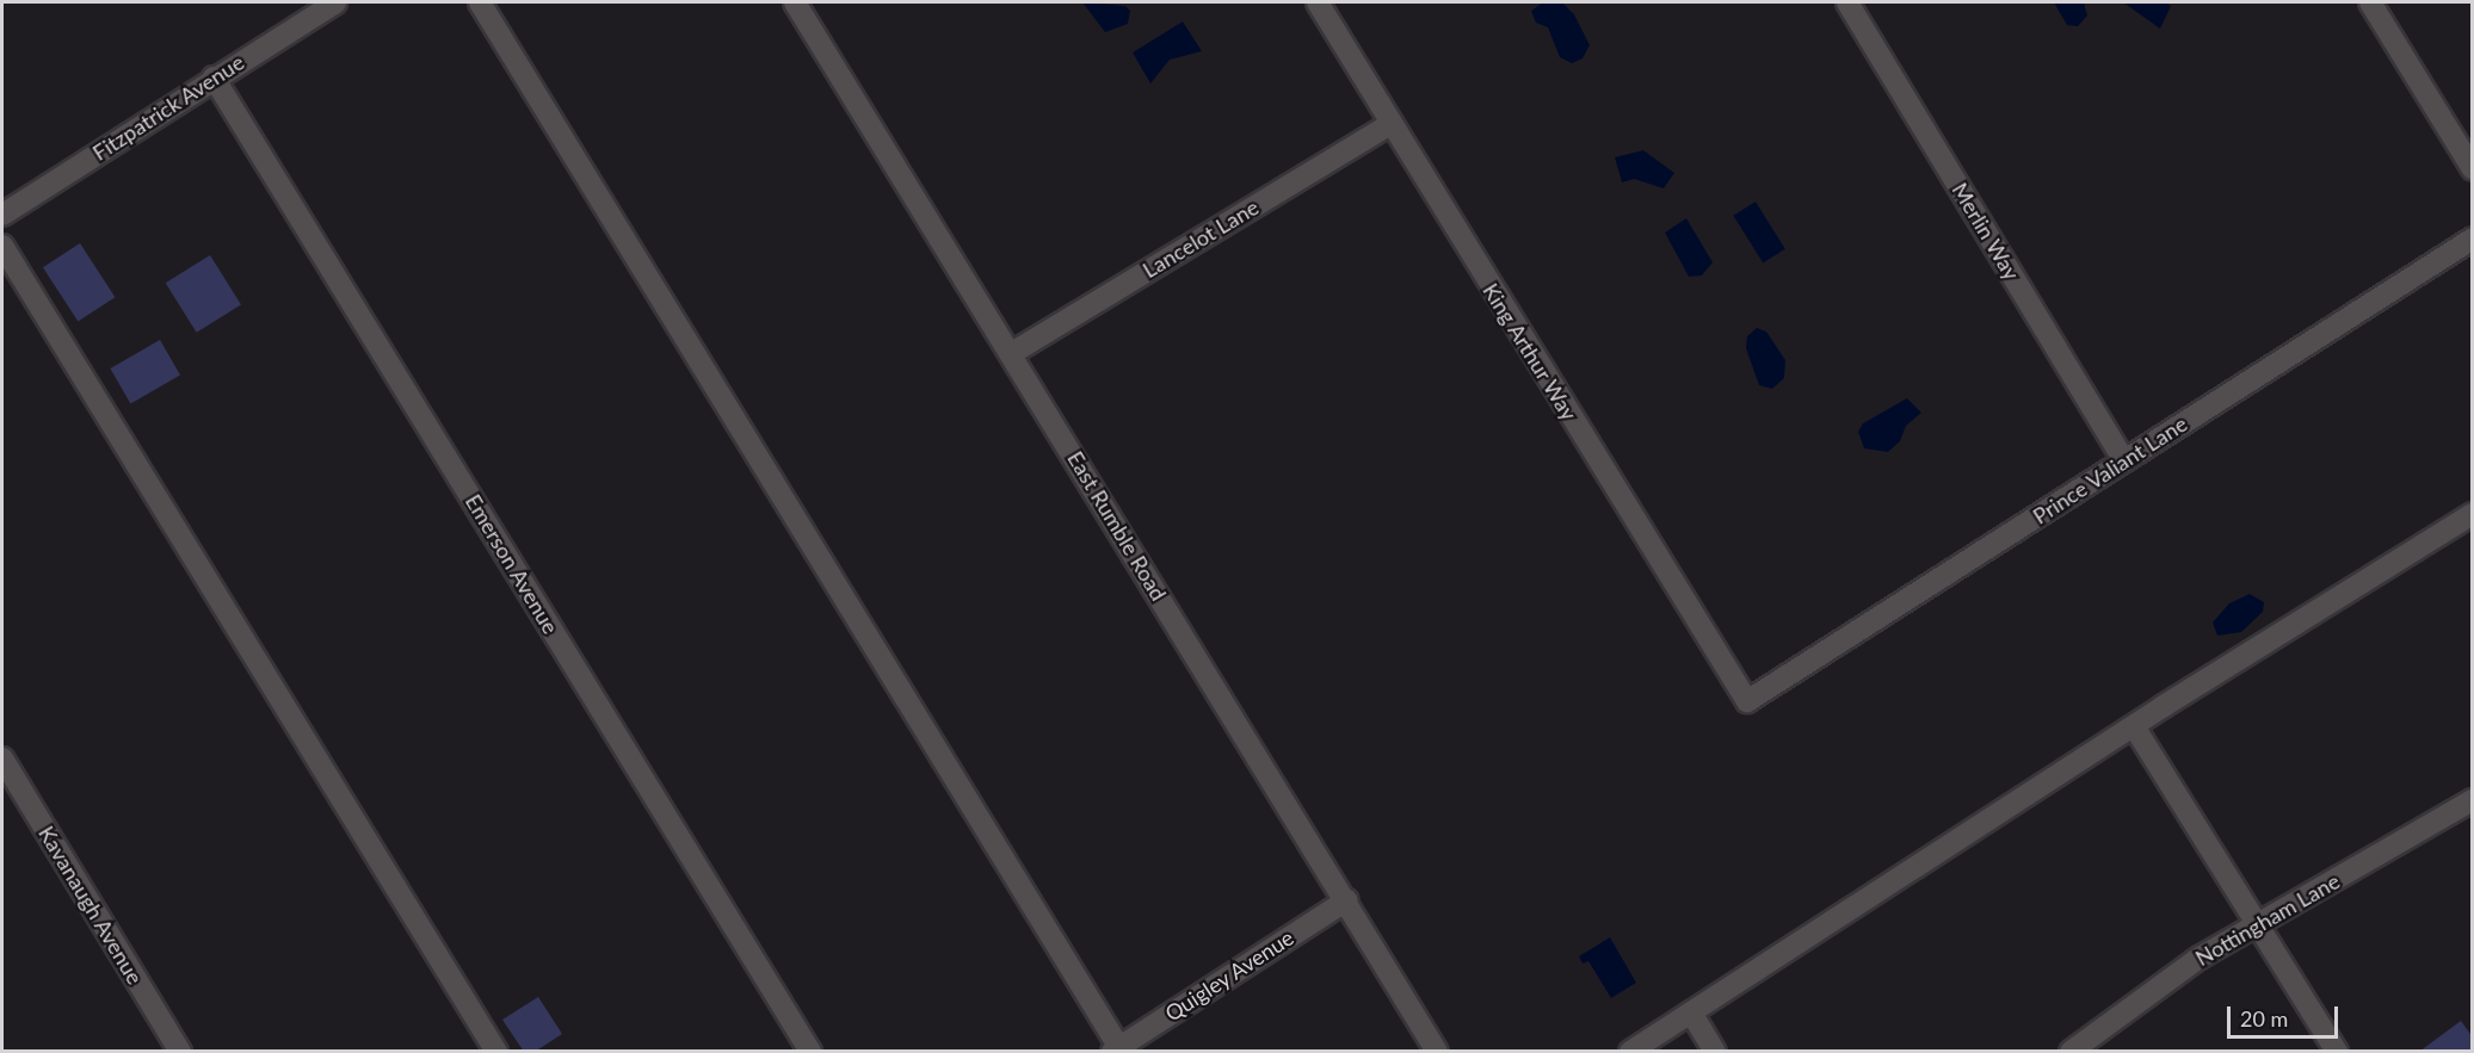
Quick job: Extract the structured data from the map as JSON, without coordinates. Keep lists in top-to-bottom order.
{
  "streets": {
    "street": [
      "Fitzpatrick Avenue",
      "Merlin Way",
      "Lancelot Lane",
      "King Arthur Way",
      "Prince Valiant Lane",
      "East Rumble Road",
      "Emerson Avenue",
      "Kavanaugh Avenue",
      "Nottingham Lane",
      "Quigley Avenue"
    ]
  },
  "crossings": [
    ["Fitzpatrick Avenue", "Emerson Avenue"],
    ["Merlin Way", "Prince Valiant Lane"],
    ["Lancelot Lane", "King Arthur Way"],
    ["Lancelot Lane", "East Rumble Road"],
    ["King Arthur Way", "Prince Valiant Lane"],
    ["East Rumble Road", "Quigley Avenue"]
  ],
  "scale_bar": "20 m"
}
